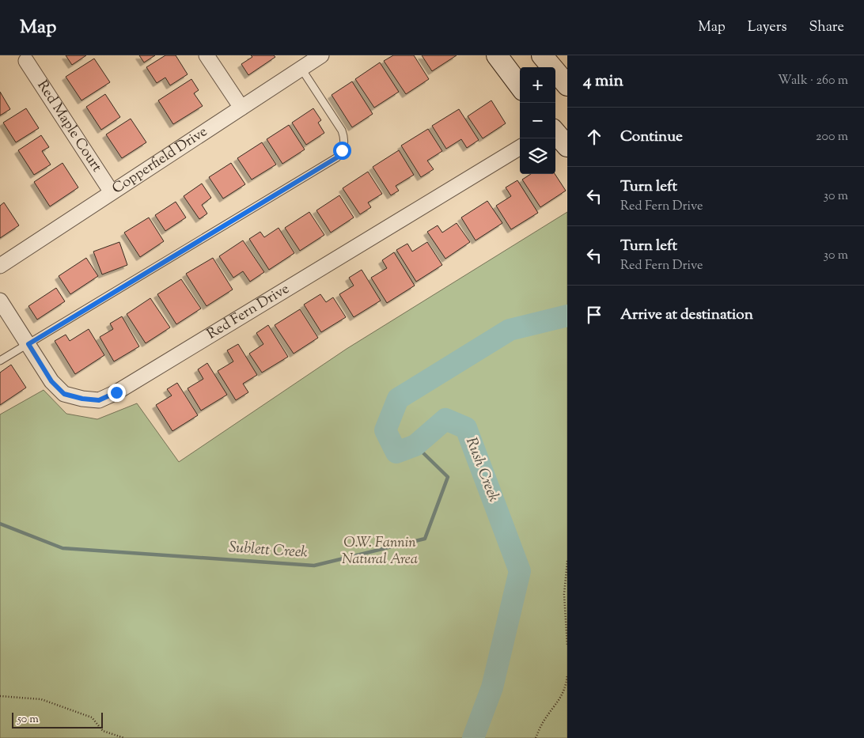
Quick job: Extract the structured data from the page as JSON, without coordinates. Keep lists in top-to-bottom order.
{
  "streets": {
    "street": ["Red Maple Court", "Copperfield Drive", "Red Fern Drive"]
  },
  "crossings": [
    ["Red Maple Court", "Copperfield Drive"]
  ],
  "water": ["Rush Creek", "Sublett Creek"],
  "parks": ["O.W. Fannin Natural Area"],
  "scale_bar": "50 m",
  "page": {
    "header": "Map",
    "nav": ["Map", "Layers", "Share"],
    "heading": ["4 min", "Walk · 260 m"],
    "map_buttons": ["+", "−"],
    "list": [
      ["Continue", "200 m"],
      ["Turn left", "Red Fern Drive", "30 m"],
      ["Turn left", "Red Fern Drive", "30 m"],
      "Arrive at destination"
    ],
    "scale": "50 m"
  }
}
